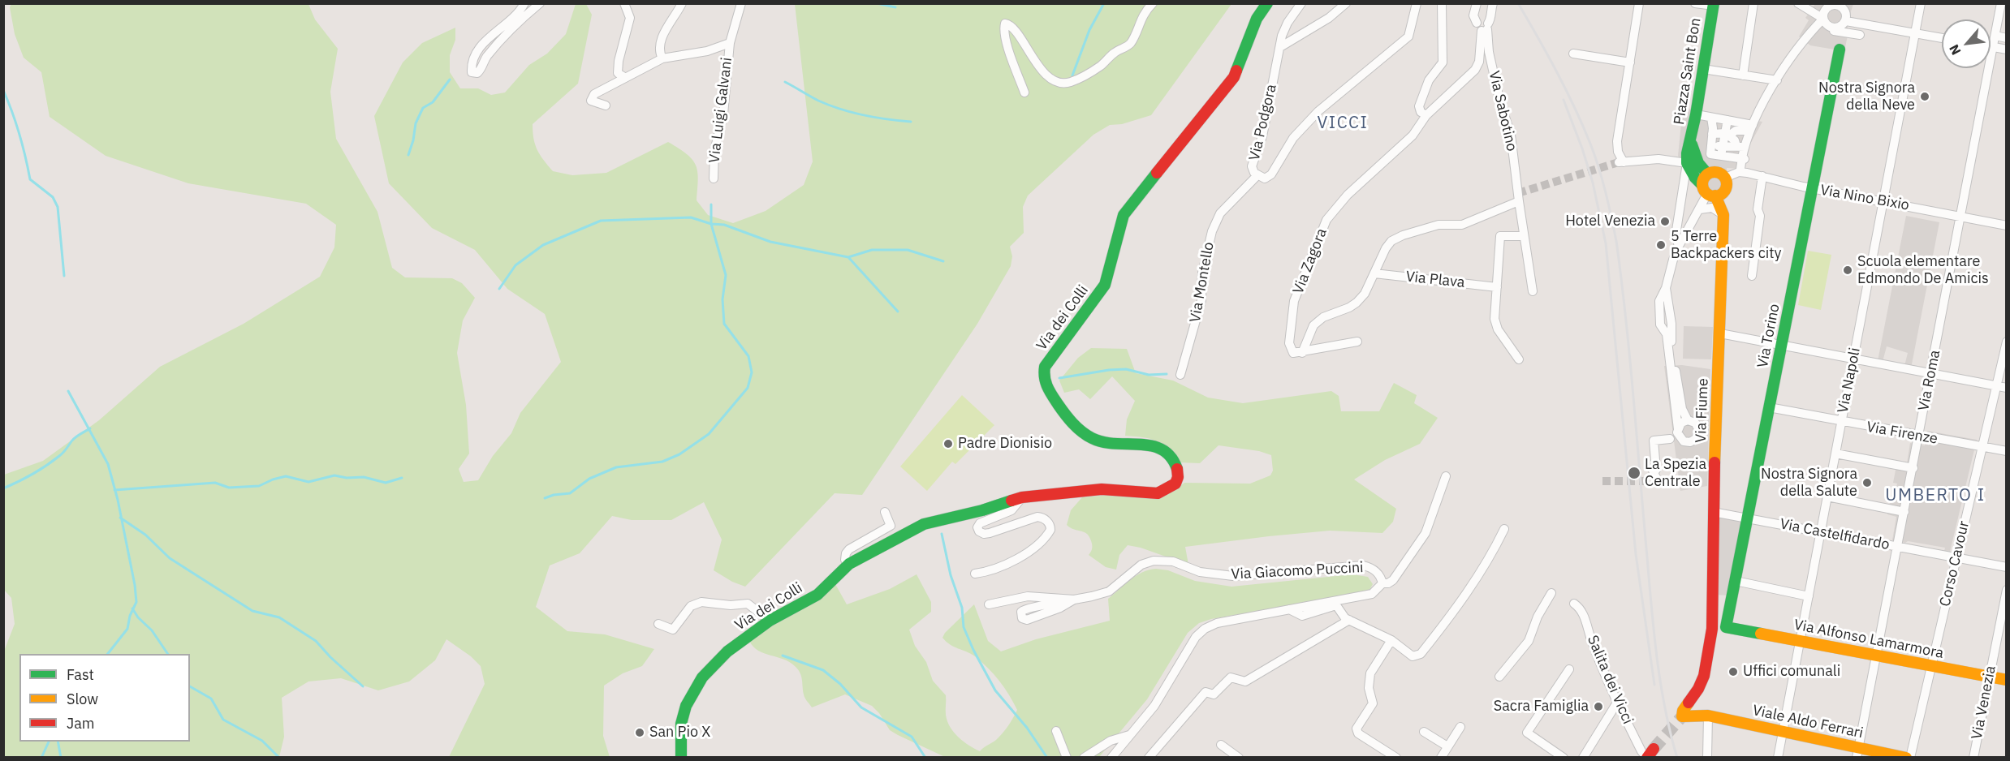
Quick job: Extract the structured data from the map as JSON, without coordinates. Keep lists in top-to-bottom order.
{
  "streets": {
    "street": [
      "Piazza Saint Bon",
      "Via Luigi Galvani",
      "Via Sabotino",
      "Via Podgora",
      "Via Nino Bixio",
      "Via Zagora",
      "Via Plava",
      "Via Montello",
      "Via dei Colli",
      "Via Torino",
      "Via Napoli",
      "Via Roma",
      "Via Fiume",
      "Via Firenze",
      "Via Castelfidardo",
      "Corso Cavour",
      "Via Giacomo Puccini",
      "Via Alfonso Lamarmora",
      "Salita dei Vicci",
      "Via Venezia",
      "Viale Aldo Ferrari"
    ]
  },
  "crossings": [
    ["Via Podgora", "Via Montello"],
    ["Via Nino Bixio", "Via Torino"],
    ["Via Nino Bixio", "Via Napoli"],
    ["Via Nino Bixio", "Via Roma"],
    ["Via Torino", "Via Firenze"],
    ["Via Torino", "Via Castelfidardo"],
    ["Via Torino", "Via Alfonso Lamarmora"],
    ["Via Napoli", "Via Firenze"],
    ["Via Napoli", "Via Castelfidardo"],
    ["Via Napoli", "Via Alfonso Lamarmora"],
    ["Via Napoli", "Viale Aldo Ferrari"],
    ["Via Roma", "Via Firenze"],
    ["Via Roma", "Via Castelfidardo"],
    ["Via Roma", "Via Alfonso Lamarmora"],
    ["Via Roma", "Viale Aldo Ferrari"],
    ["Via Fiume", "Via Castelfidardo"],
    ["Via Fiume", "Viale Aldo Ferrari"],
    ["Via Firenze", "Corso Cavour"],
    ["Via Castelfidardo", "Corso Cavour"],
    ["Corso Cavour", "Via Alfonso Lamarmora"],
    ["Via Alfonso Lamarmora", "Via Venezia"]
  ],
  "districts": ["VICCI", "UMBERTO I"],
  "places": [
    "Nostra Signora della Neve",
    "Hotel Venezia",
    "5 Terre Backpackers city",
    "Scuola elementare Edmondo De Amicis",
    "Padre Dionisio",
    "La Spezia Centrale",
    "Nostra Signora della Salute",
    "Uffici comunali",
    "Sacra Famiglia",
    "San Pio X"
  ],
  "legend": ["Fast", "Slow", "Jam"],
  "north": "bottom left"
}
